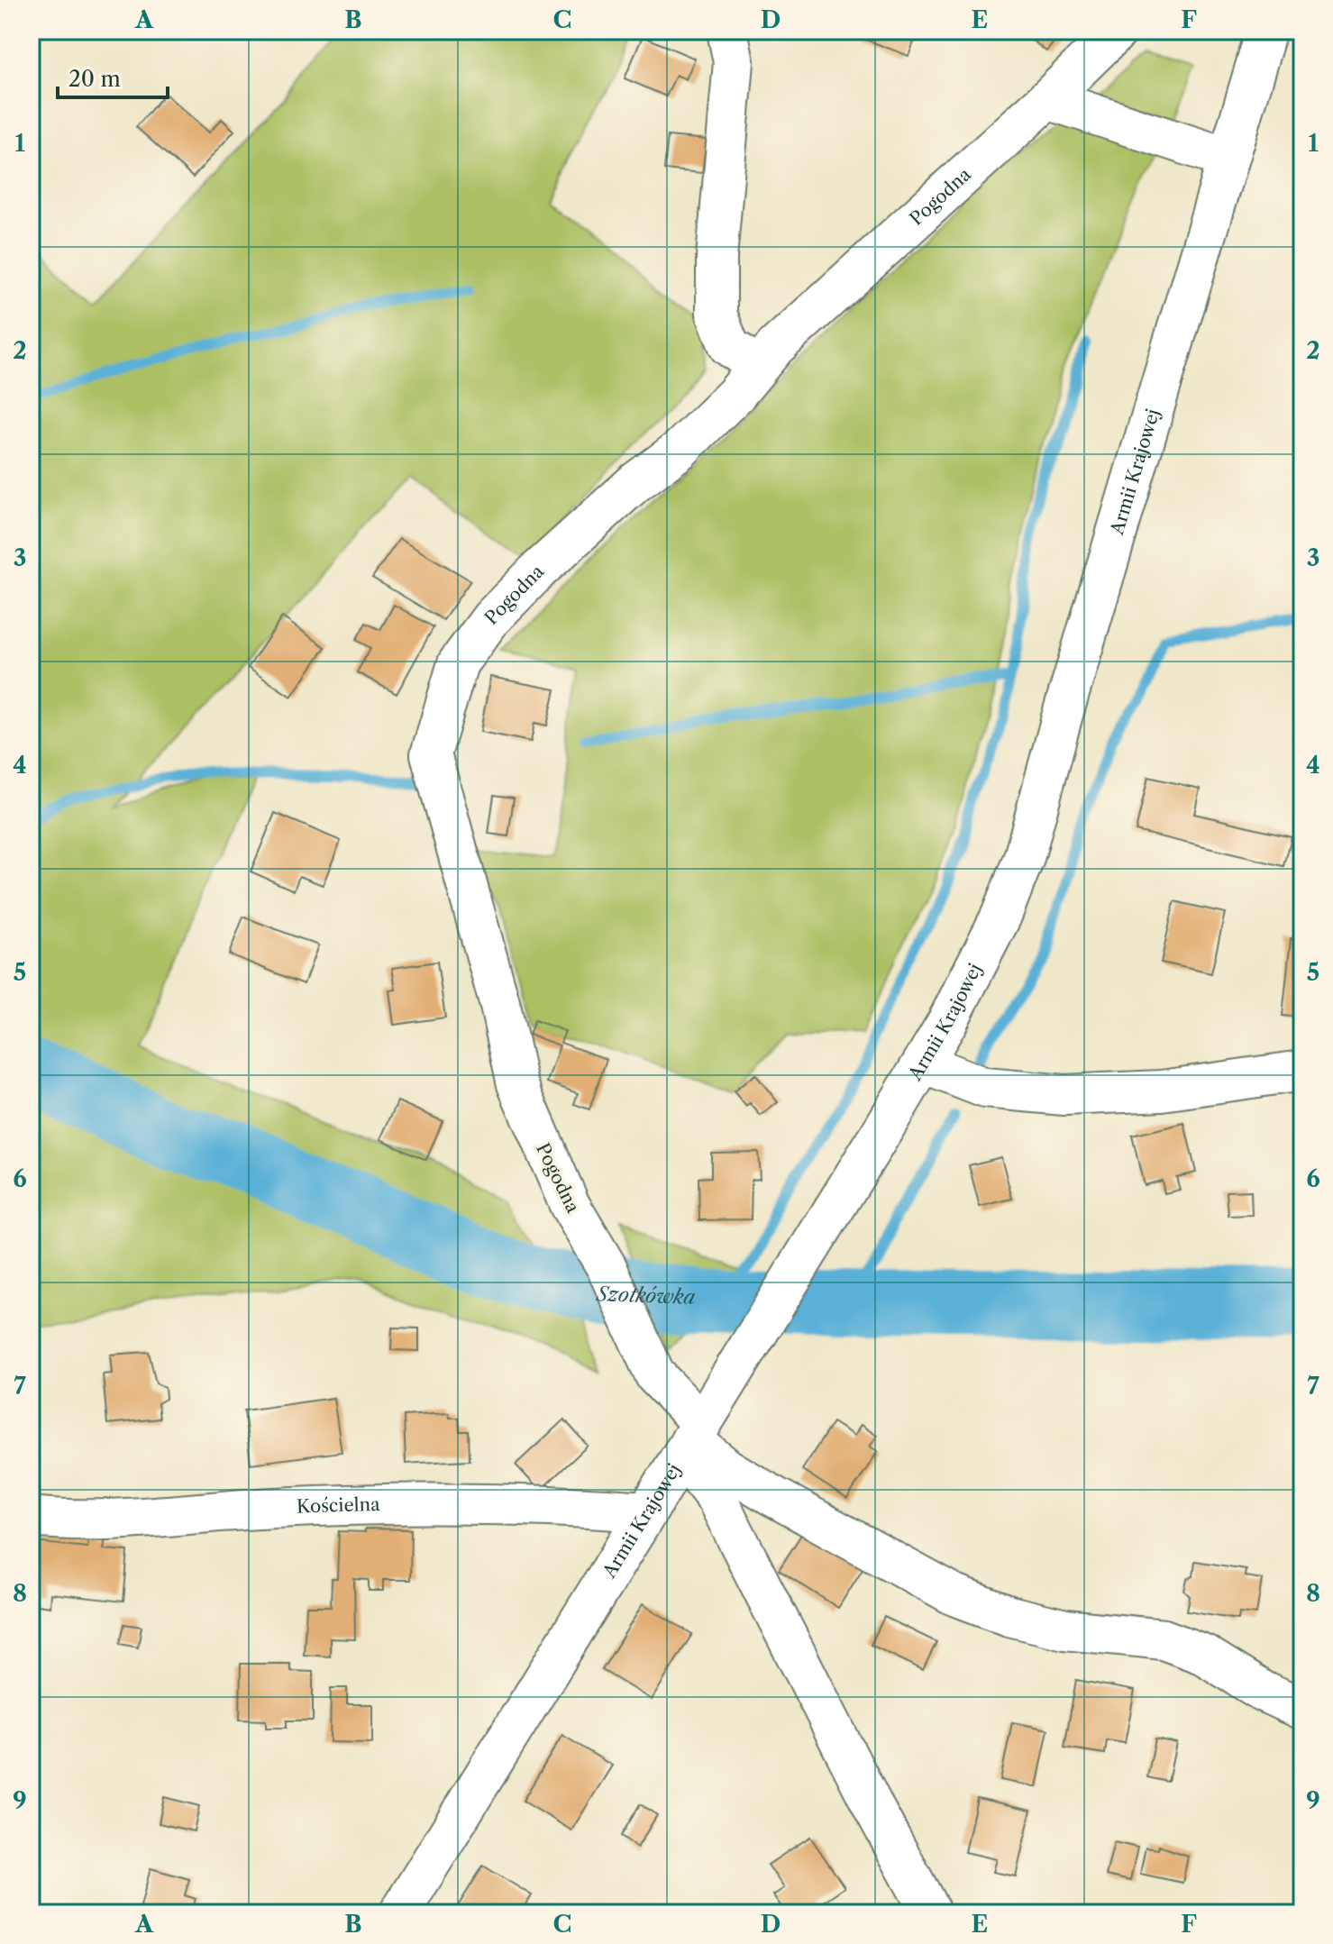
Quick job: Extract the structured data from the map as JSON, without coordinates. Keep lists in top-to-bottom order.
{
  "streets": {
    "street": ["Pogodna", "Armii Krajowej", "Kościelna"]
  },
  "crossings": [
    ["Pogodna", "Armii Krajowej"],
    ["Armii Krajowej", "Kościelna"]
  ],
  "water": ["Szotkówka"],
  "scale_bar": "20 m",
  "grid": {
    "columns": [
      "A",
      "B",
      "C",
      "D",
      "E",
      "F"
    ],
    "rows": [
      "1",
      "2",
      "3",
      "4",
      "5",
      "6",
      "7",
      "8",
      "9"
    ]
  }
}
